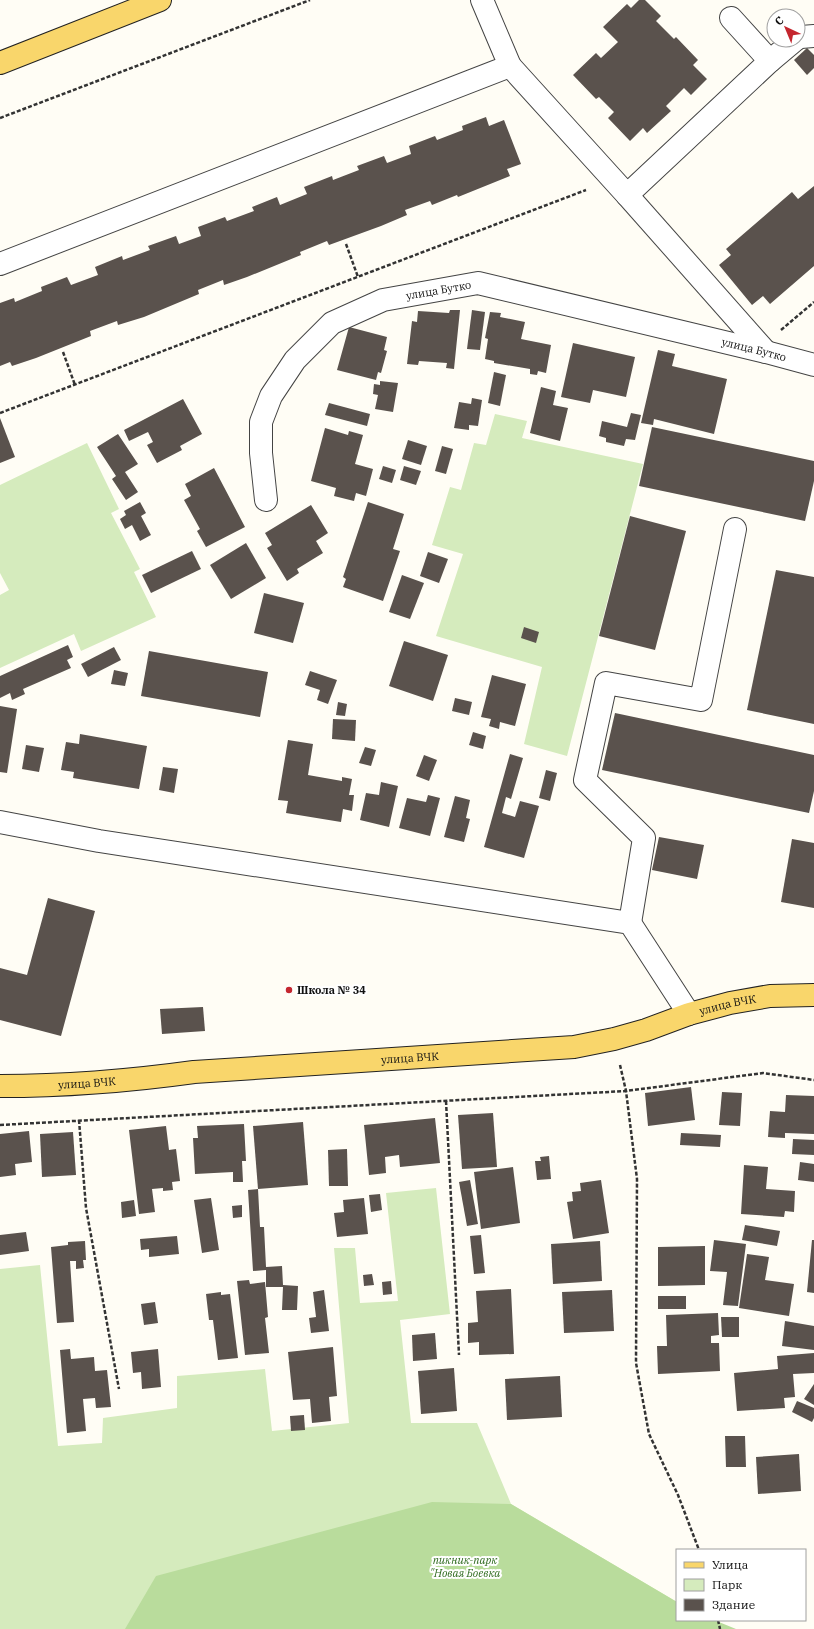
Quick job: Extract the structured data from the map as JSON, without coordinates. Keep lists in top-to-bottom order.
{
  "streets": {
    "main road": ["улица ВЧК"],
    "lane": ["улица Бутко"]
  },
  "parks": ["пикник-парк \"Новая Боевка"],
  "places": ["Школа № 34"],
  "legend": ["Улица", "Парк", "Здание"],
  "north": "top left"
}
